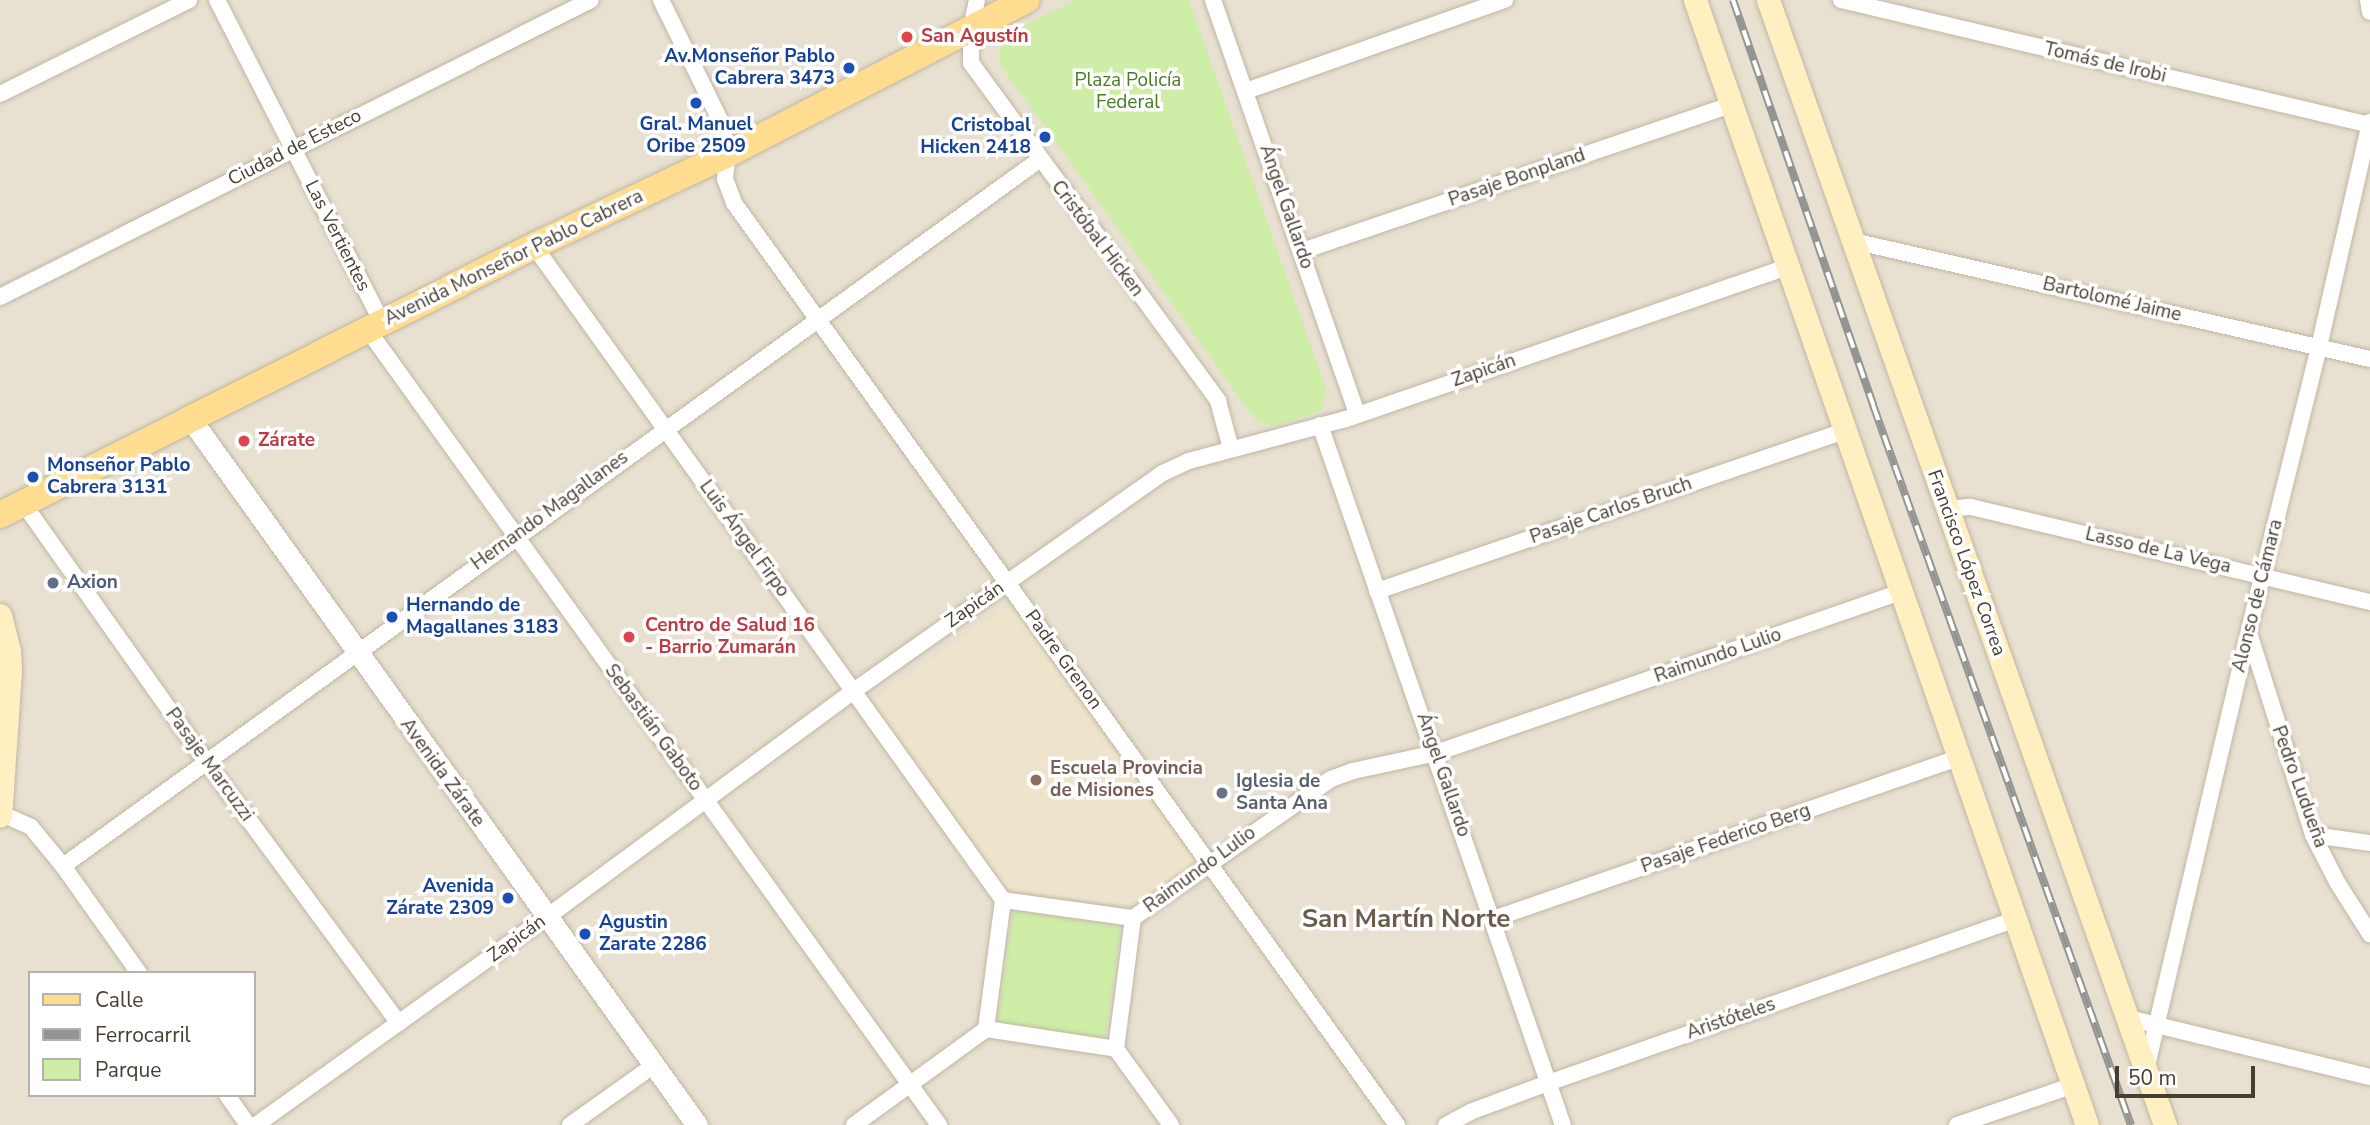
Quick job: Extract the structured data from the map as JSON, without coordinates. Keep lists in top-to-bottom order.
{
  "streets": {
    "main road": ["Avenida Monseñor Pablo Cabrera", "Francisco López Correa"],
    "street": [
      "Tomás de Irobi",
      "Ciudad de Esteco",
      "Pasaje Bonpland",
      "Ángel Gallardo",
      "Las Vertientes",
      "Cristóbal Hicken",
      "Bartolomé Jaime",
      "Zapicán",
      "Hernando Magallanes",
      "Pasaje Carlos Bruch",
      "Luis Ángel Firpo",
      "Lasso de La Vega",
      "Alonso de Cámara",
      "Raimundo Lulio",
      "Padre Grenon",
      "Sebastián Gaboto",
      "Pasaje Marcuzzi",
      "Avenida Zárate",
      "Pedro Ludueña",
      "Pasaje Federico Berg",
      "Aristóteles"
    ]
  },
  "crossings": [
    ["Tomás de Irobi", "Alonso de Cámara"],
    ["Ciudad de Esteco", "Las Vertientes"],
    ["Pasaje Bonpland", "Ángel Gallardo"],
    ["Ángel Gallardo", "Zapicán"],
    ["Ángel Gallardo", "Pasaje Carlos Bruch"],
    ["Ángel Gallardo", "Raimundo Lulio"],
    ["Ángel Gallardo", "Pasaje Federico Berg"],
    ["Ángel Gallardo", "Aristóteles"],
    ["Las Vertientes", "Avenida Monseñor Pablo Cabrera"],
    ["Las Vertientes", "Sebastián Gaboto"],
    ["Cristóbal Hicken", "Avenida Monseñor Pablo Cabrera"],
    ["Cristóbal Hicken", "Zapicán"],
    ["Cristóbal Hicken", "Hernando Magallanes"],
    ["Avenida Monseñor Pablo Cabrera", "Luis Ángel Firpo"],
    ["Avenida Monseñor Pablo Cabrera", "Padre Grenon"],
    ["Avenida Monseñor Pablo Cabrera", "Sebastián Gaboto"],
    ["Avenida Monseñor Pablo Cabrera", "Pasaje Marcuzzi"],
    ["Avenida Monseñor Pablo Cabrera", "Avenida Zárate"],
    ["Bartolomé Jaime", "Francisco López Correa"],
    ["Bartolomé Jaime", "Alonso de Cámara"],
    ["Zapicán", "Luis Ángel Firpo"],
    ["Zapicán", "Padre Grenon"],
    ["Zapicán", "Sebastián Gaboto"],
    ["Zapicán", "Pasaje Marcuzzi"],
    ["Zapicán", "Avenida Zárate"],
    ["Hernando Magallanes", "Luis Ángel Firpo"],
    ["Hernando Magallanes", "Padre Grenon"],
    ["Hernando Magallanes", "Sebastián Gaboto"],
    ["Hernando Magallanes", "Pasaje Marcuzzi"],
    ["Hernando Magallanes", "Avenida Zárate"],
    ["Lasso de La Vega", "Francisco López Correa"],
    ["Lasso de La Vega", "Alonso de Cámara"],
    ["Francisco López Correa", "Alonso de Cámara"],
    ["Alonso de Cámara", "Pedro Ludueña"],
    ["Raimundo Lulio", "Padre Grenon"]
  ],
  "districts": ["San Martín Norte"],
  "parks": ["Plaza Policía Federal"],
  "places": [
    "San Agustín",
    "Av.Monseñor Pablo Cabrera 3473",
    "Gral. Manuel Oribe 2509",
    "Cristobal Hicken 2418",
    "Zárate",
    "Monseñor Pablo Cabrera 3131",
    "Axion",
    "Hernando de Magallanes 3183",
    "Centro de Salud 16 - Barrio Zumarán",
    "Escuela Provincia de Misiones",
    "Iglesia de Santa Ana",
    "Avenida Zárate 2309",
    "Agustin Zarate 2286"
  ],
  "legend": ["Calle", "Ferrocarril", "Parque"],
  "scale_bar": "50 m"
}
